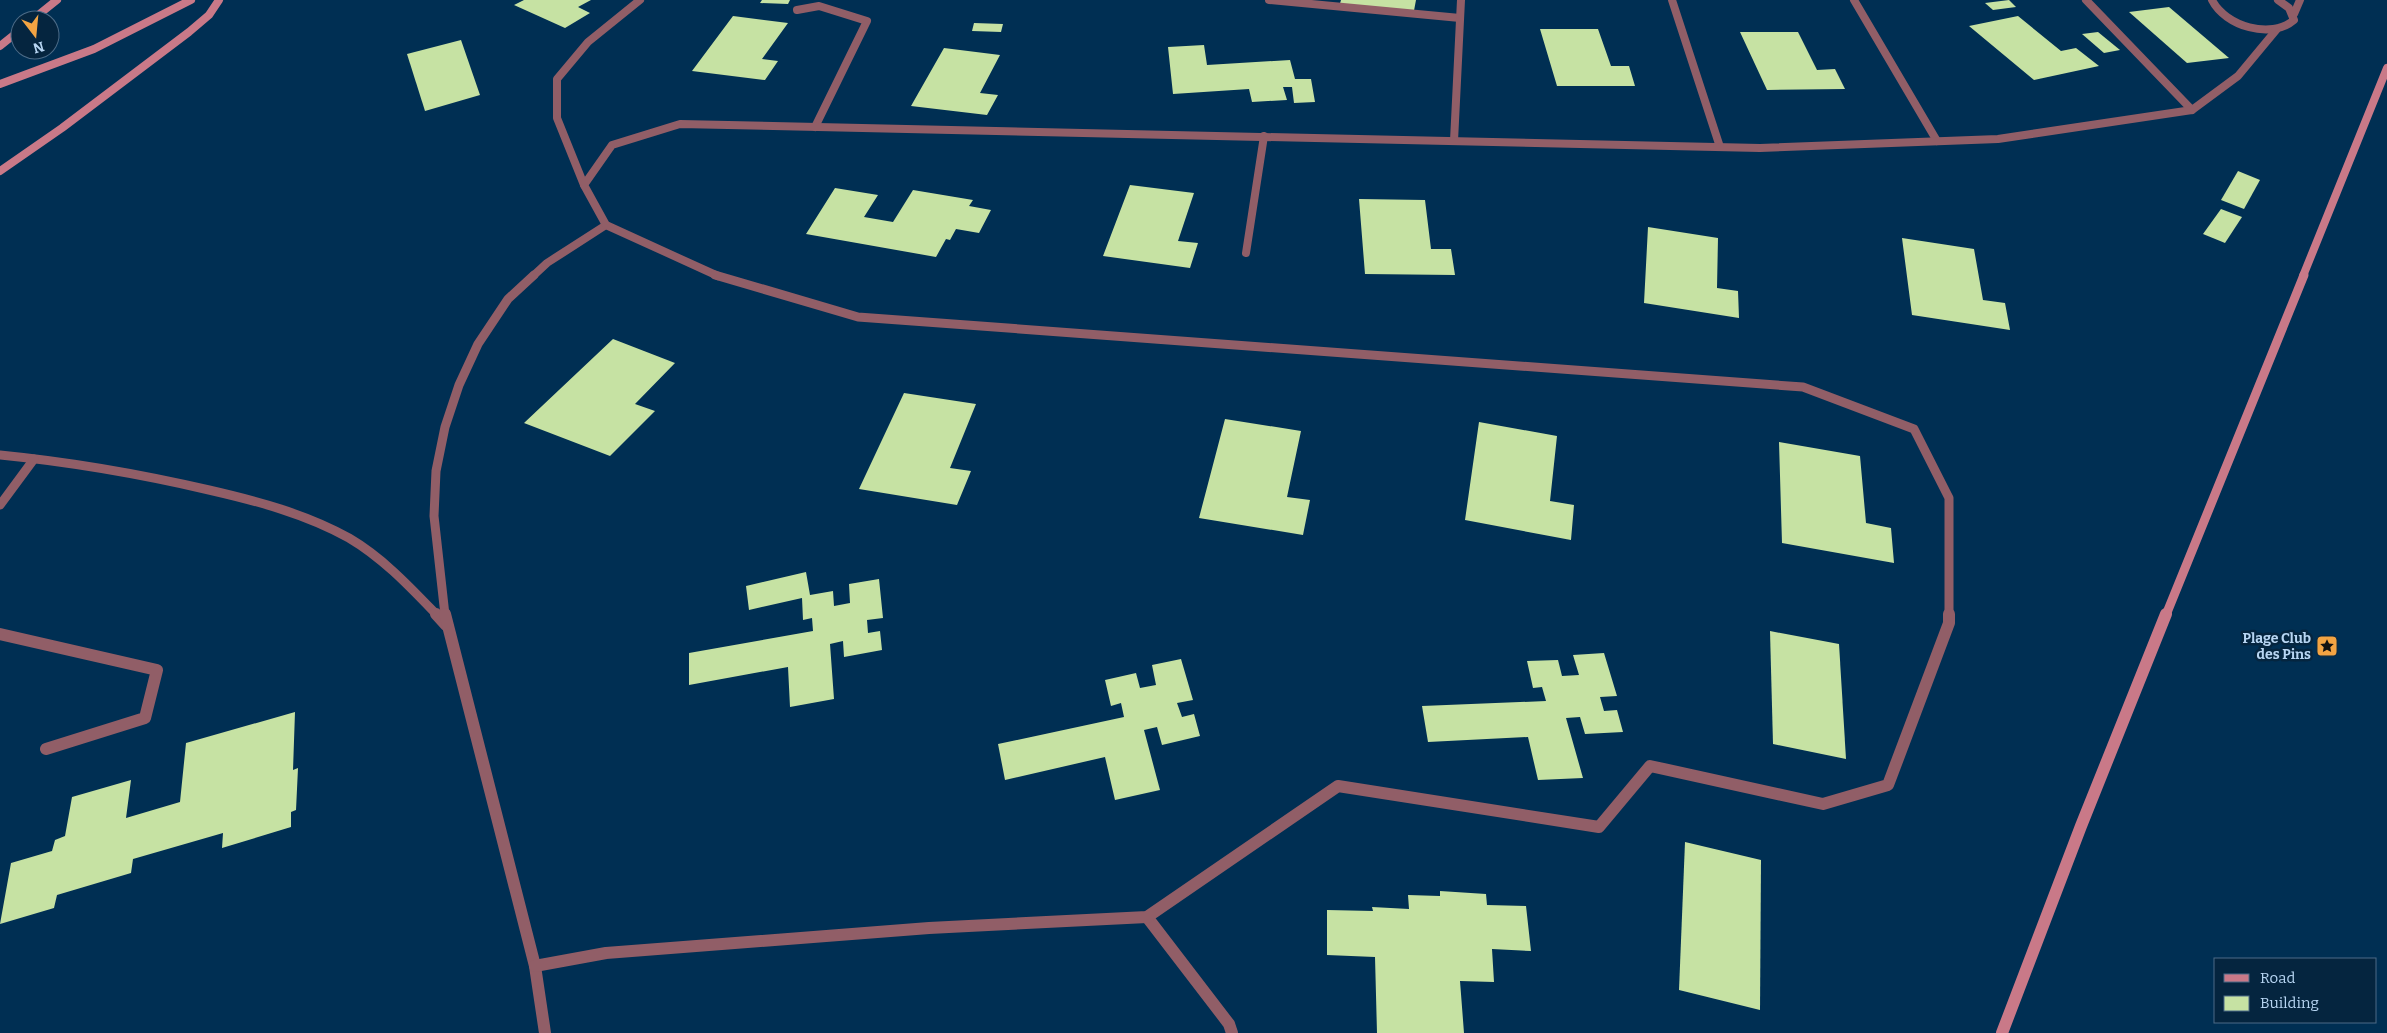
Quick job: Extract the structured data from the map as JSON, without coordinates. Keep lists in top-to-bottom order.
{
  "places": {
    "place": ["Plage Club des Pins"]
  },
  "legend": ["Road", "Building"],
  "north": "bottom"
}
